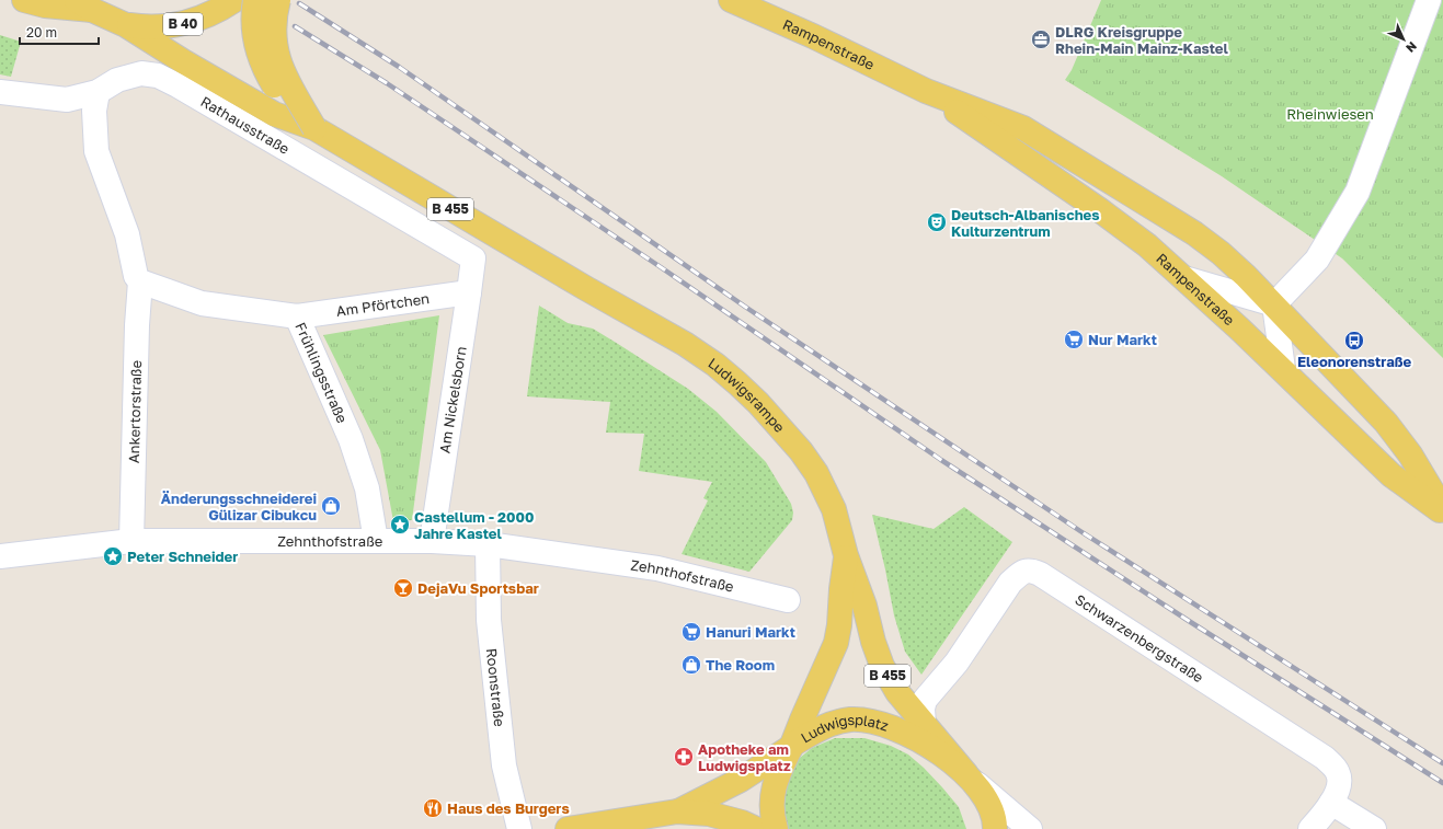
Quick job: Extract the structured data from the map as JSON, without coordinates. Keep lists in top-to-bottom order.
{
  "streets": {
    "main road": [
      "B 40",
      "Rampenstraße",
      "B 455",
      "Ludwigsrampe",
      "Ludwigsplatz"
    ],
    "street": [
      "Rathausstraße",
      "Am Pförtchen",
      "Frühlingsstraße",
      "Am Nickelsborn",
      "Ankertorstraße",
      "Zehnthofstraße",
      "Schwarzenbergstraße",
      "Roonstraße"
    ]
  },
  "crossings": [
    ["B 40", "B 455"],
    ["Rathausstraße", "Am Nickelsborn"],
    ["Rathausstraße", "Ankertorstraße"],
    ["B 455", "Ludwigsrampe"],
    ["Am Pförtchen", "Frühlingsstraße"],
    ["Am Pförtchen", "Am Nickelsborn"],
    ["Frühlingsstraße", "Ankertorstraße"],
    ["Frühlingsstraße", "Zehnthofstraße"],
    ["Ludwigsrampe", "Schwarzenbergstraße"],
    ["Ludwigsrampe", "Ludwigsplatz"],
    ["Am Nickelsborn", "Zehnthofstraße"],
    ["Ankertorstraße", "Zehnthofstraße"],
    ["Zehnthofstraße", "Roonstraße"]
  ],
  "parks": ["Rheinwiesen"],
  "places": {
    "office": ["DLRG Kreisgruppe Rhein-Main Mainz-Kastel"],
    "theatre": ["Deutsch-Albanisches Kulturzentrum"],
    "supermarket": ["Nur Markt", "Hanuri Markt"],
    "bus stop": ["Eleonorenstraße"],
    "shop": ["Änderungsschneiderei Gülizar Cibukcu", "The Room"],
    "place": ["Castellum - 2000 Jahre Kastel", "Peter Schneider"],
    "bar": ["DejaVu Sportsbar"],
    "pharmacy": ["Apotheke am Ludwigsplatz"],
    "restaurant": ["Haus des Burgers"]
  },
  "scale_bar": "20 m",
  "north": "bottom right"
}
